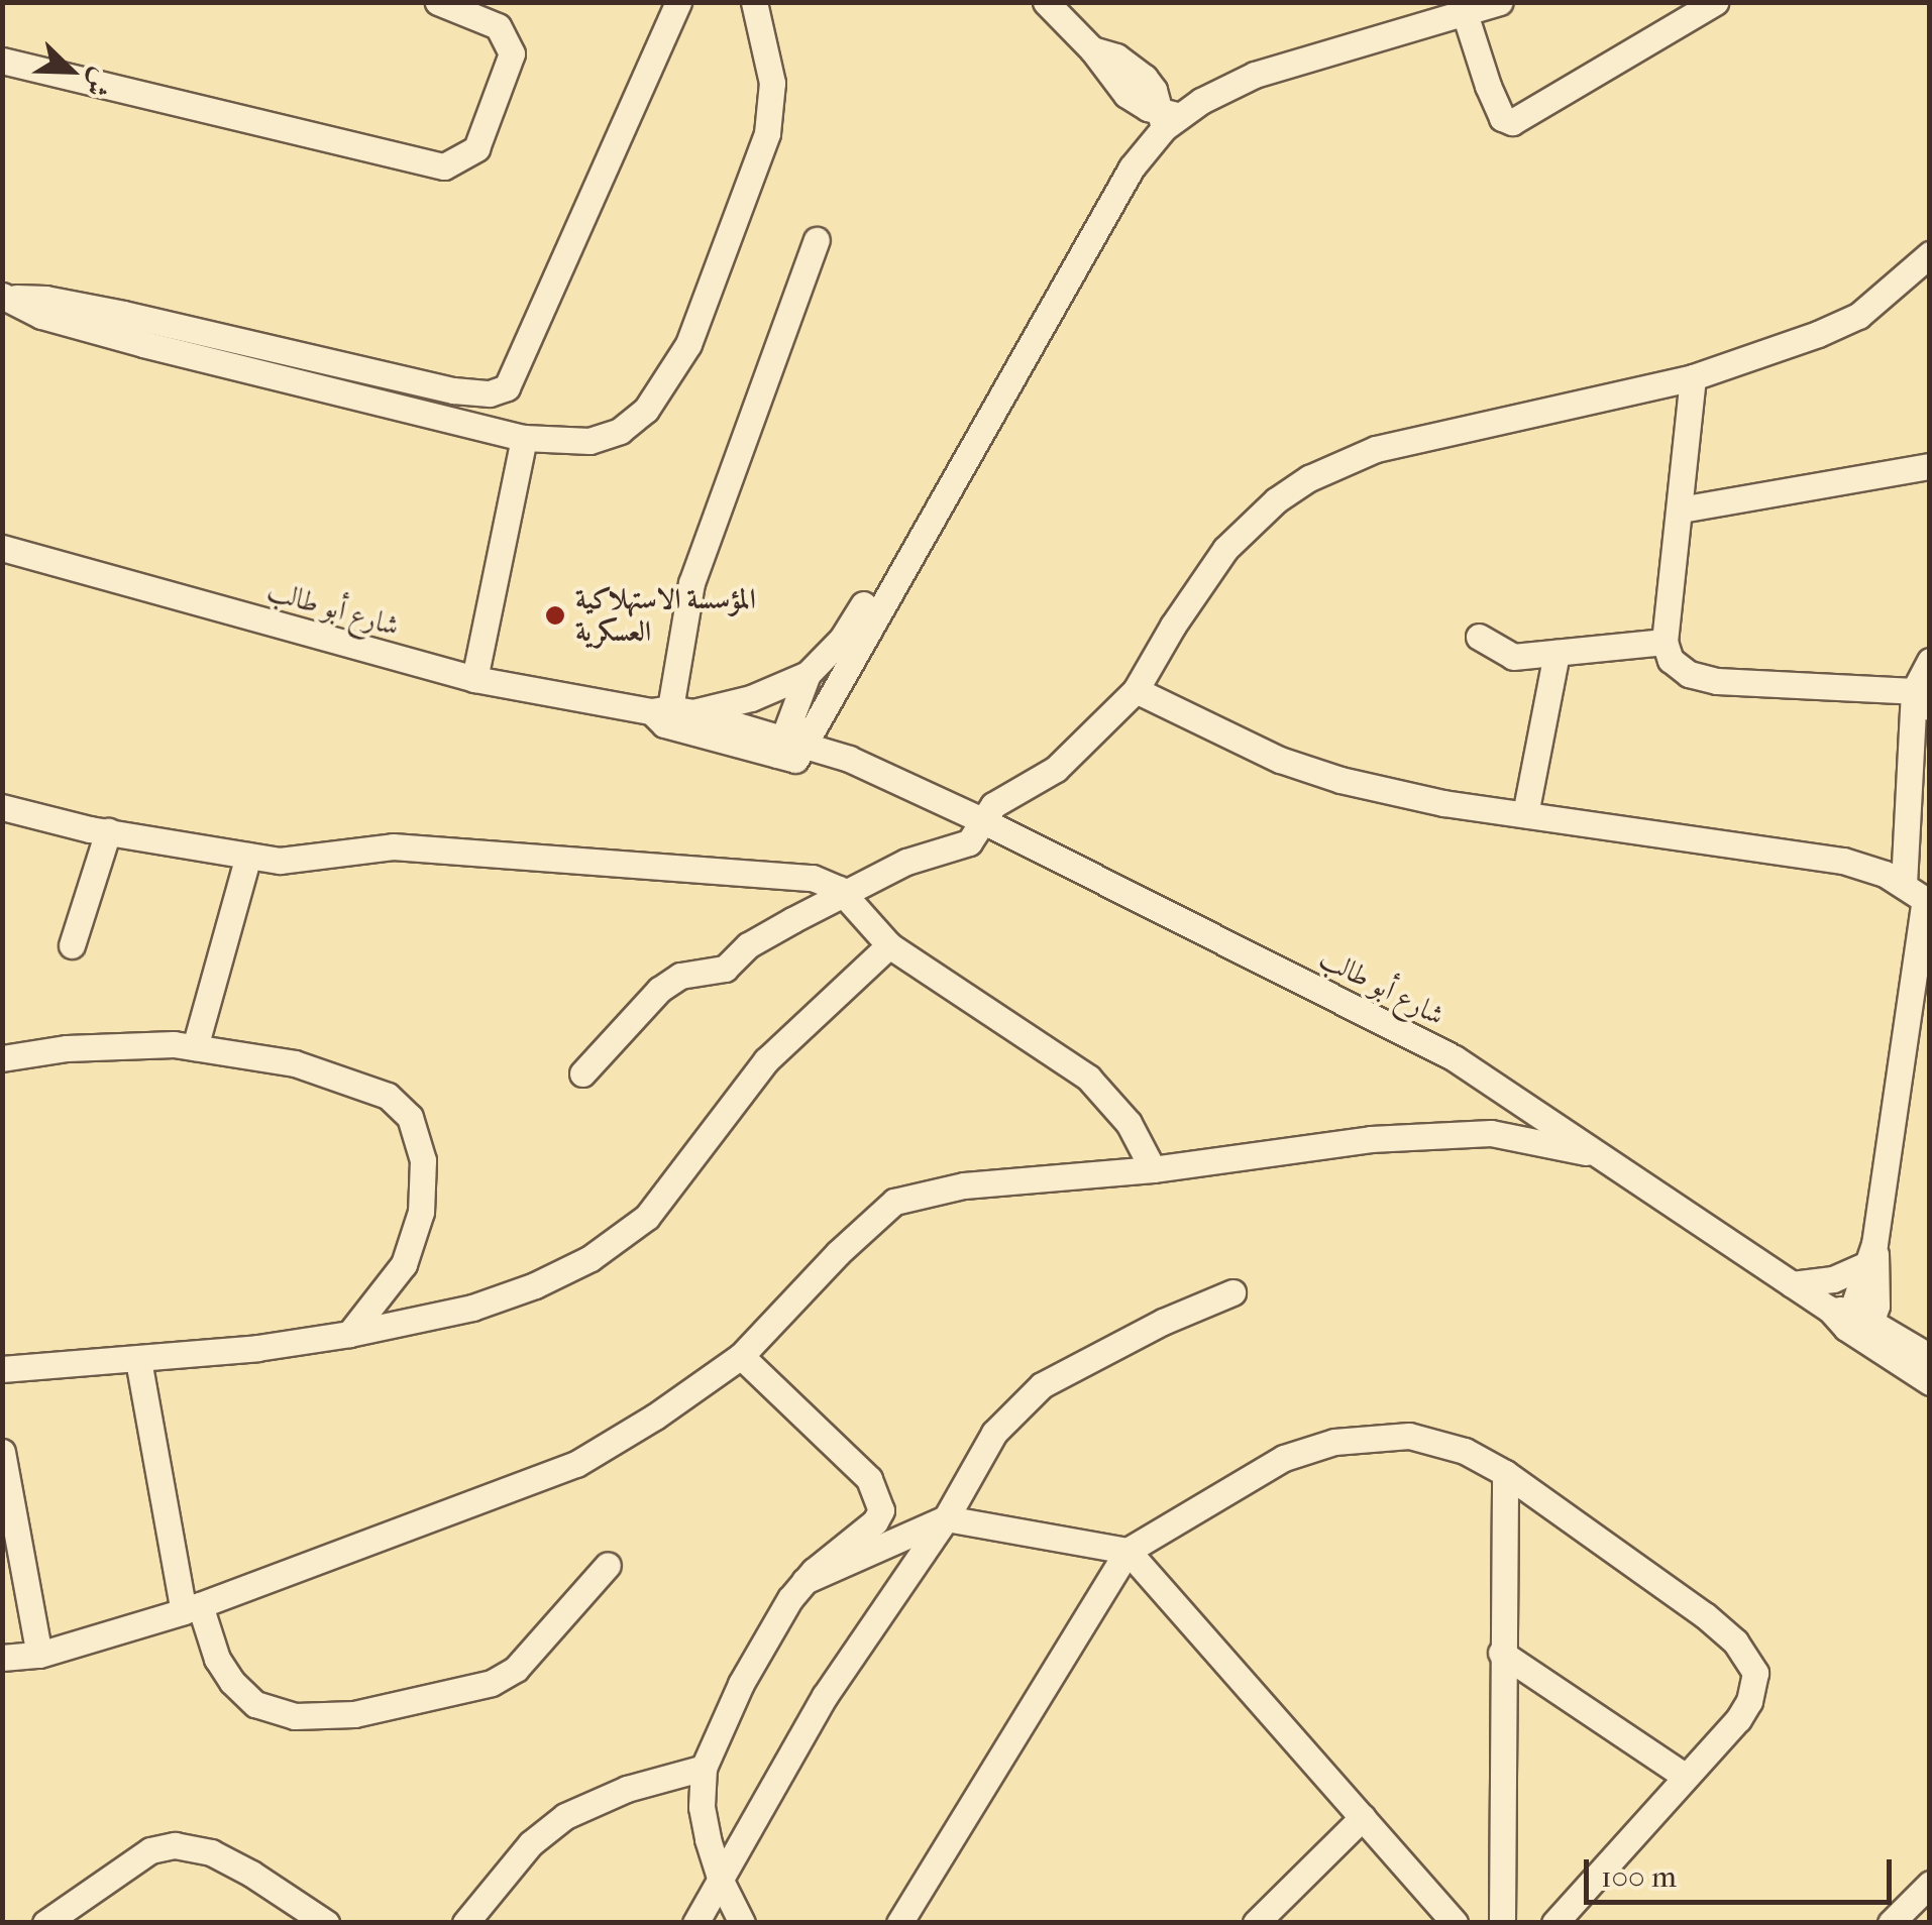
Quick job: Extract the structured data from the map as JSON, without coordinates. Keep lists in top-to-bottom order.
{
  "streets": {
    "street": ["شارع أبو طالب"]
  },
  "places": ["المؤسسة الاستهلاكية العسكرية"],
  "scale_bar": "100 m",
  "north": "bottom right"
}
